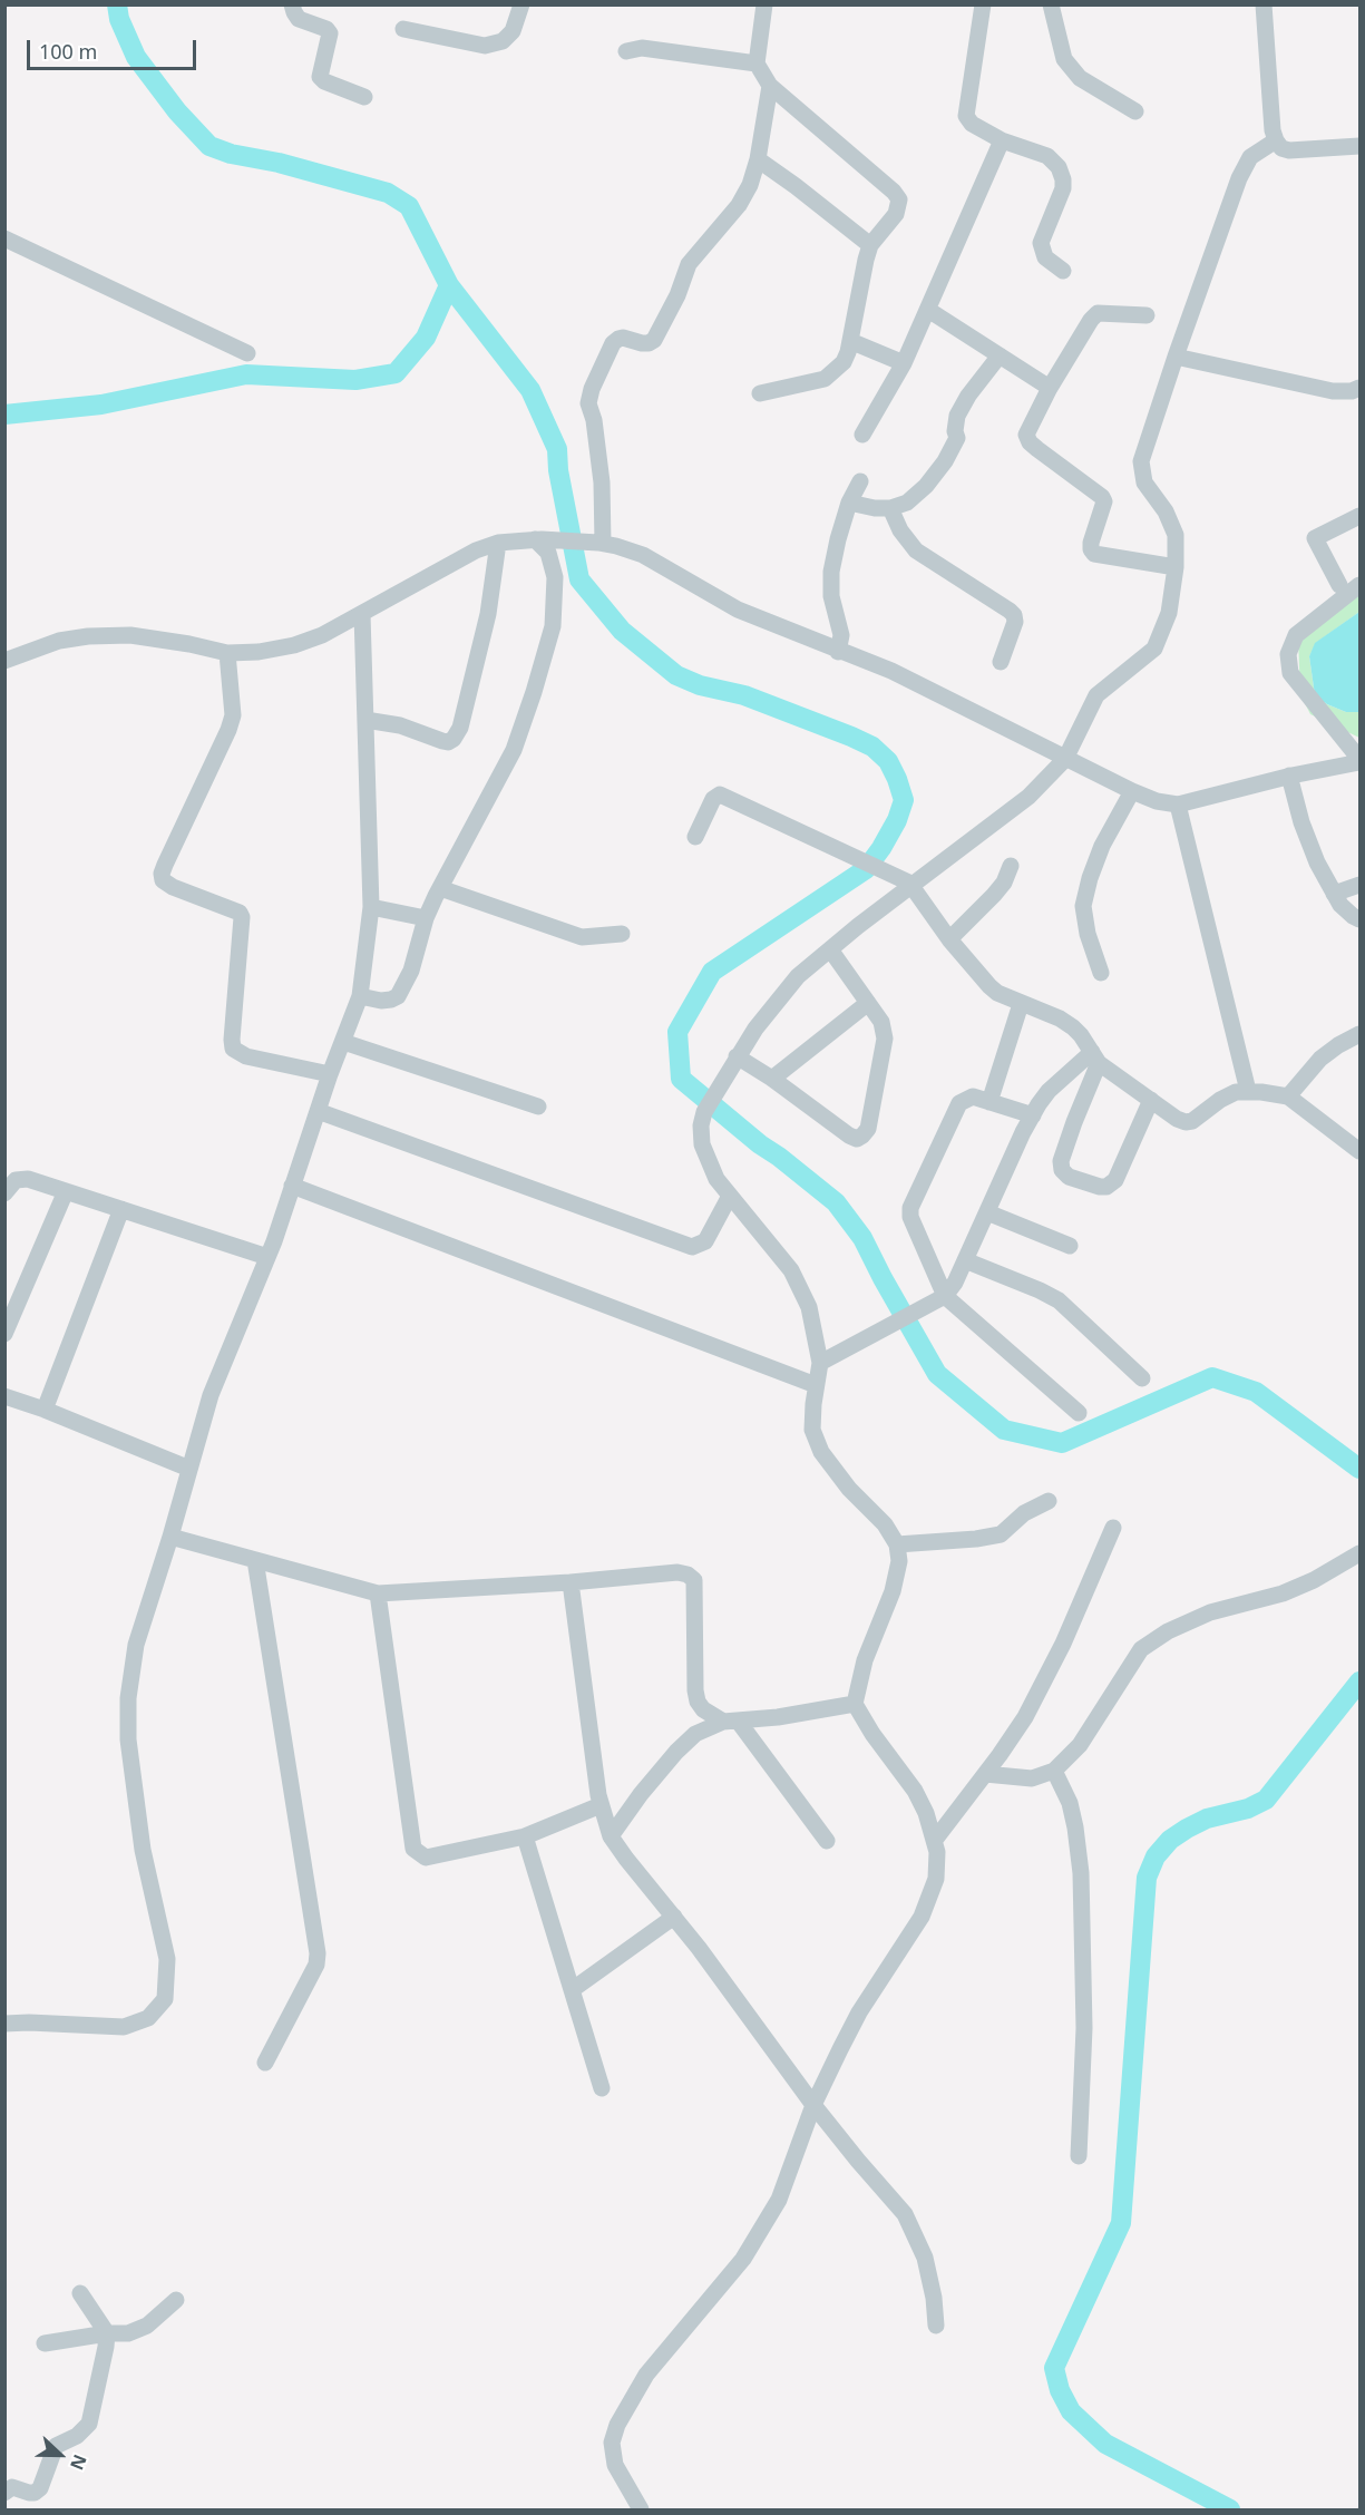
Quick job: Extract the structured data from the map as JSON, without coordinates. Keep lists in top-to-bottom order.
{
  "scale_bar": "100 m",
  "north": "right"
}
